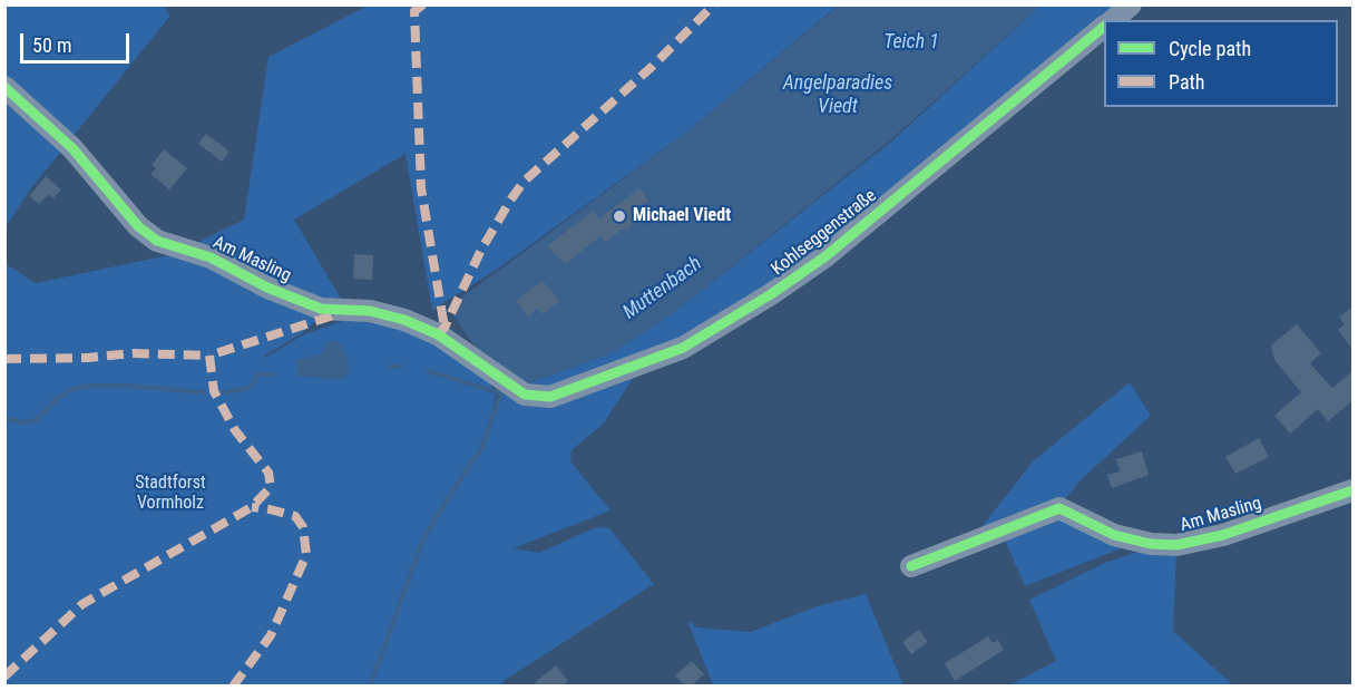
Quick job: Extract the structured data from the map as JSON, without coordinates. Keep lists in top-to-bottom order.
{
  "streets": {
    "street": ["Kohlseggenstraße", "Am Masling"]
  },
  "crossings": [
    ["Kohlseggenstraße", "Am Masling"]
  ],
  "water": ["Teich 1", "Angelparadies Viedt", "Muttenbach"],
  "parks": ["Stadtforst Vormholz"],
  "places": ["Michael Viedt"],
  "legend": ["Cycle path", "Path"],
  "scale_bar": "50 m"
}
